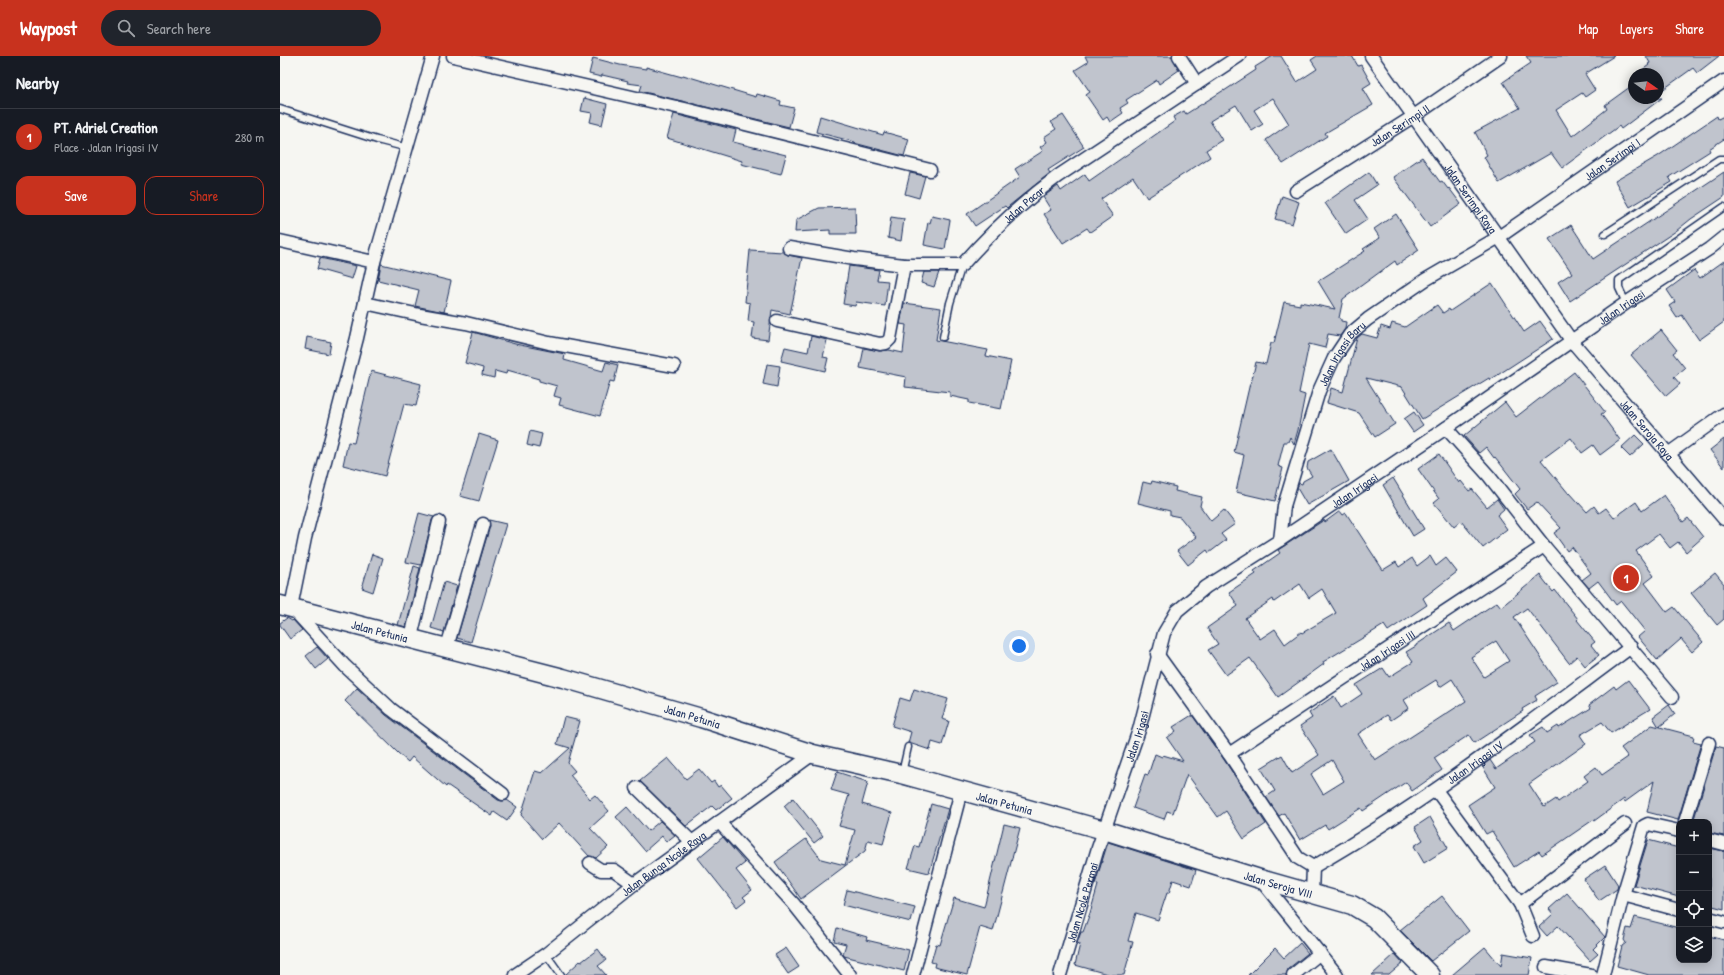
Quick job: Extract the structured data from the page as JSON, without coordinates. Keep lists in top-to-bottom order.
{
  "streets": {
    "street": [
      "Jalan Serimpi II",
      "Jalan Serimpi I",
      "Jalan Serimpi Raya",
      "Jalan Pacar",
      "Jalan Irigasi",
      "Jalan Irigasi Baru",
      "Jalan Seroja Raya",
      "Jalan Petunia",
      "Jalan Irigasi III",
      "Jalan Irigasi IV",
      "Jalan Bunga Ncole Raya",
      "Jalan Seroja VIII",
      "Jalan Ncole Permai"
    ]
  },
  "crossings": [
    ["Jalan Serimpi II", "Jalan Serimpi Raya"],
    ["Jalan Serimpi I", "Jalan Serimpi Raya"],
    ["Jalan Serimpi I", "Jalan Irigasi Baru"],
    ["Jalan Serimpi Raya", "Jalan Irigasi"],
    ["Jalan Serimpi Raya", "Jalan Irigasi Baru"],
    ["Jalan Serimpi Raya", "Jalan Seroja Raya"],
    ["Jalan Irigasi", "Jalan Irigasi Baru"],
    ["Jalan Irigasi", "Jalan Seroja Raya"],
    ["Jalan Irigasi", "Jalan Petunia"],
    ["Jalan Irigasi", "Jalan Seroja VIII"],
    ["Jalan Irigasi", "Jalan Ncole Permai"],
    ["Jalan Petunia", "Jalan Bunga Ncole Raya"],
    ["Jalan Petunia", "Jalan Seroja VIII"],
    ["Jalan Petunia", "Jalan Ncole Permai"],
    ["Jalan Seroja VIII", "Jalan Ncole Permai"]
  ],
  "north": "right",
  "page": {
    "header": "Waypost",
    "search": "Search here",
    "nav": ["Map", "Layers", "Share"],
    "heading": "Nearby",
    "list": [
      {
        "mark": "1",
        "name": "PT. Adriel Creation",
        "note": "Place · Jalan Irigasi IV",
        "value": "280 m"
      }
    ],
    "buttons": ["Save", "Share"],
    "pins": "1",
    "map_buttons": ["+", "−"]
  }
}
